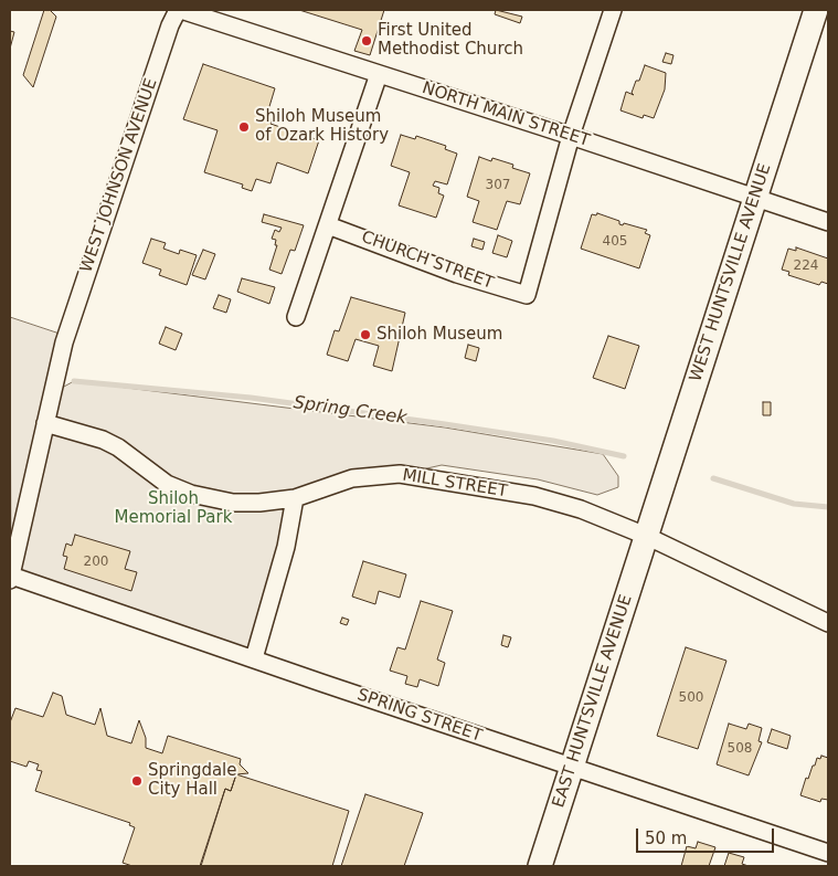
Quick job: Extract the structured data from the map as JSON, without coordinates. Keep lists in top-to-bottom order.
{
  "streets": {
    "main road": ["WEST HUNTSVILLE AVENUE", "EAST HUNTSVILLE AVENUE"],
    "street": [
      "NORTH MAIN STREET",
      "WEST JOHNSON AVENUE",
      "CHURCH STREET",
      "MILL STREET",
      "SPRING STREET"
    ]
  },
  "crossings": [
    ["NORTH MAIN STREET", "WEST JOHNSON AVENUE"],
    ["NORTH MAIN STREET", "CHURCH STREET"],
    ["NORTH MAIN STREET", "WEST HUNTSVILLE AVENUE"],
    ["WEST JOHNSON AVENUE", "MILL STREET"],
    ["WEST JOHNSON AVENUE", "SPRING STREET"],
    ["WEST HUNTSVILLE AVENUE", "MILL STREET"],
    ["WEST HUNTSVILLE AVENUE", "EAST HUNTSVILLE AVENUE"],
    ["MILL STREET", "EAST HUNTSVILLE AVENUE"],
    ["EAST HUNTSVILLE AVENUE", "SPRING STREET"]
  ],
  "water": ["Spring Creek"],
  "parks": ["Shiloh Memorial Park"],
  "places": [
    "First United Methodist Church",
    "Shiloh Museum of Ozark History",
    "Shiloh Museum",
    "Springdale City Hall"
  ],
  "house_numbers": [
    "307",
    "405",
    "224",
    "200",
    "500",
    "508"
  ],
  "scale_bar": "50 m"
}
